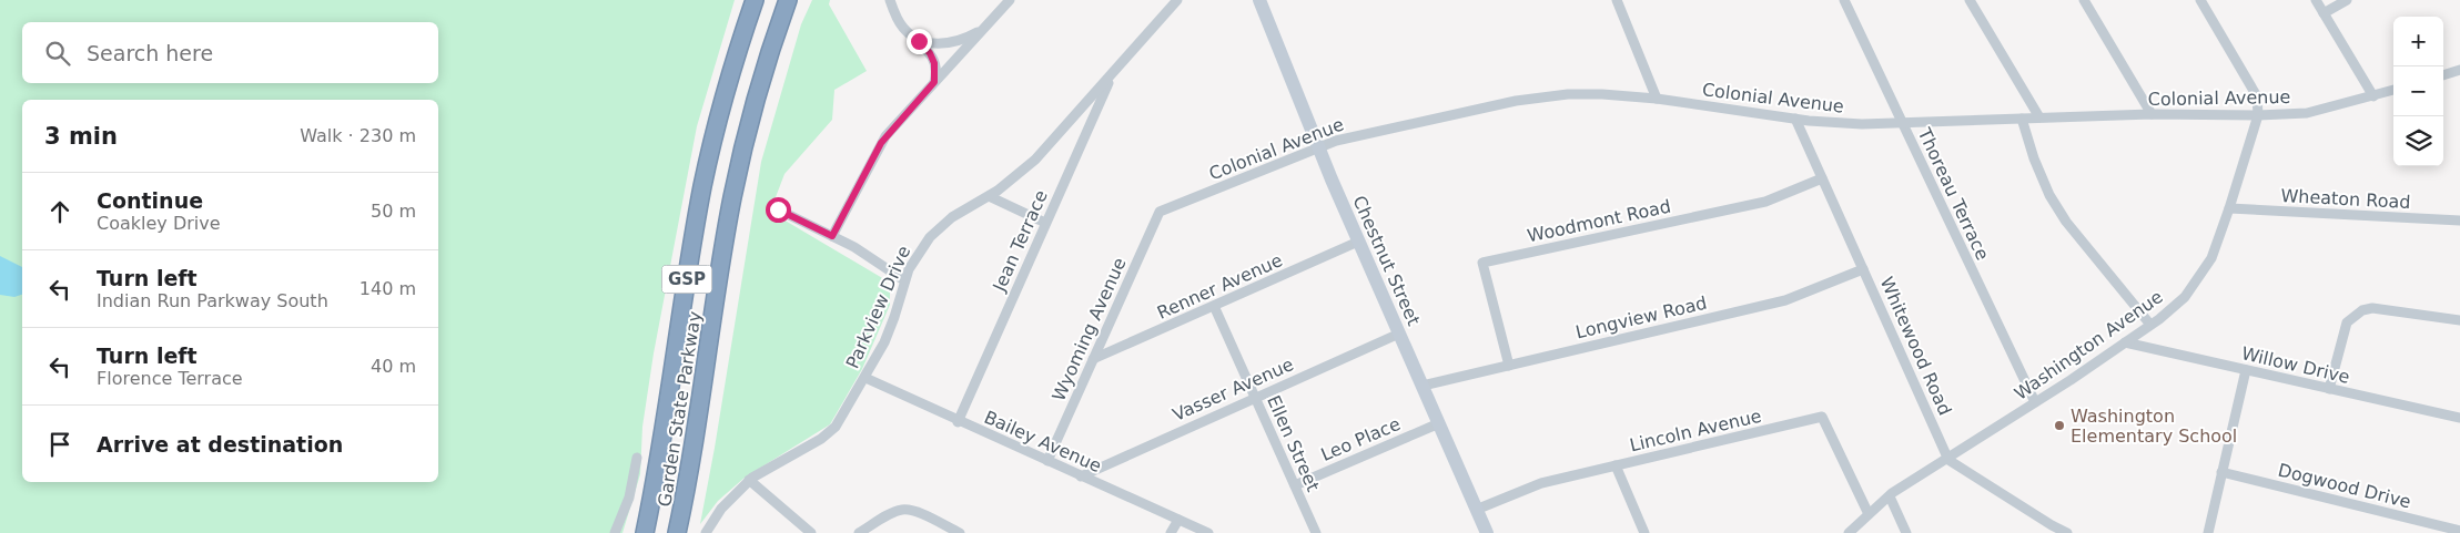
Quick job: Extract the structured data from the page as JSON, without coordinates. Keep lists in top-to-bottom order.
{
  "streets": {
    "highway": ["GSP", "Garden State Parkway"],
    "main road": ["Chestnut Street"],
    "street": [
      "Colonial Avenue",
      "Thoreau Terrace",
      "Wheaton Road",
      "Woodmont Road",
      "Jean Terrace",
      "Renner Avenue",
      "Parkview Drive",
      "Longview Road",
      "Wyoming Avenue",
      "Washington Avenue",
      "Whitewood Road",
      "Willow Drive",
      "Vasser Avenue",
      "Lincoln Avenue",
      "Leo Place",
      "Bailey Avenue",
      "Ellen Street",
      "Dogwood Drive"
    ]
  },
  "crossings": [
    ["Colonial Avenue", "Thoreau Terrace"],
    ["Colonial Avenue", "Chestnut Street"],
    ["Colonial Avenue", "Wyoming Avenue"],
    ["Colonial Avenue", "Washington Avenue"],
    ["Colonial Avenue", "Whitewood Road"],
    ["Thoreau Terrace", "Washington Avenue"],
    ["Wheaton Road", "Washington Avenue"],
    ["Woodmont Road", "Longview Road"],
    ["Woodmont Road", "Whitewood Road"],
    ["Jean Terrace", "Parkview Drive"],
    ["Jean Terrace", "Bailey Avenue"],
    ["Chestnut Street", "Renner Avenue"],
    ["Chestnut Street", "Longview Road"],
    ["Chestnut Street", "Vasser Avenue"],
    ["Chestnut Street", "Lincoln Avenue"],
    ["Chestnut Street", "Leo Place"],
    ["Renner Avenue", "Wyoming Avenue"],
    ["Renner Avenue", "Ellen Street"],
    ["Parkview Drive", "Bailey Avenue"],
    ["Longview Road", "Whitewood Road"],
    ["Wyoming Avenue", "Bailey Avenue"],
    ["Washington Avenue", "Whitewood Road"],
    ["Washington Avenue", "Willow Drive"],
    ["Washington Avenue", "Lincoln Avenue"],
    ["Vasser Avenue", "Bailey Avenue"],
    ["Vasser Avenue", "Ellen Street"],
    ["Leo Place", "Ellen Street"]
  ],
  "places": ["Washington Elementary School"],
  "page": {
    "map_buttons": ["+", "−"],
    "search": "Search here",
    "heading": ["3 min", "Walk · 230 m"],
    "list": [
      ["Continue", "Coakley Drive", "50 m"],
      ["Turn left", "Indian Run Parkway South", "140 m"],
      ["Turn left", "Florence Terrace", "40 m"],
      "Arrive at destination"
    ]
  }
}
